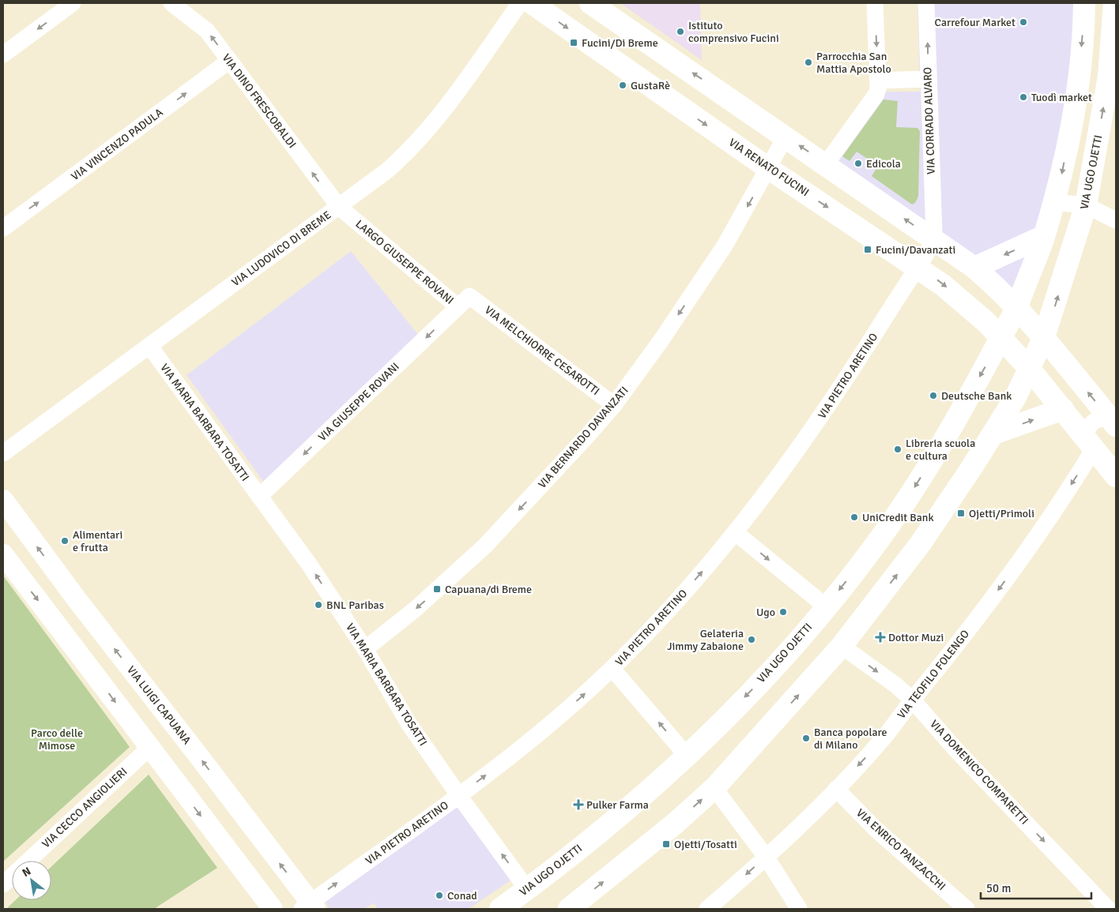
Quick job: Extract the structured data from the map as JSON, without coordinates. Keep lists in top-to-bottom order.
{
  "streets": {
    "main road": ["VIA RENATO FUCINI", "VIA UGO OJETTI"],
    "street": [
      "VIA DINO FRESCOBALDI",
      "VIA CORRADO ALVARO",
      "VIA VINCENZO PADULA",
      "VIA LUDOVICO DI BREME",
      "LARGO GIUSEPPE ROVANI",
      "VIA MELCHIORRE CESAROTTI",
      "VIA PIETRO ARETINO",
      "VIA GIUSEPPE ROVANI",
      "VIA MARIA BARBARA TOSATTI",
      "VIA BERNARDO DAVANZATI",
      "VIA TEOFILO FOLENGO",
      "VIA LUIGI CAPUANA",
      "VIA DOMENICO COMPARETTI",
      "VIA CECCO ANGIOLIERI",
      "VIA ENRICO PANZACCHI"
    ]
  },
  "crossings": [
    ["VIA DINO FRESCOBALDI", "VIA VINCENZO PADULA"],
    ["VIA DINO FRESCOBALDI", "VIA LUDOVICO DI BREME"],
    ["VIA DINO FRESCOBALDI", "LARGO GIUSEPPE ROVANI"],
    ["VIA CORRADO ALVARO", "VIA PIETRO ARETINO"],
    ["VIA RENATO FUCINI", "VIA UGO OJETTI"],
    ["VIA RENATO FUCINI", "VIA PIETRO ARETINO"],
    ["VIA RENATO FUCINI", "VIA BERNARDO DAVANZATI"],
    ["VIA RENATO FUCINI", "VIA TEOFILO FOLENGO"],
    ["VIA UGO OJETTI", "VIA MARIA BARBARA TOSATTI"],
    ["VIA LUDOVICO DI BREME", "LARGO GIUSEPPE ROVANI"],
    ["VIA LUDOVICO DI BREME", "VIA MARIA BARBARA TOSATTI"],
    ["LARGO GIUSEPPE ROVANI", "VIA MELCHIORRE CESAROTTI"],
    ["LARGO GIUSEPPE ROVANI", "VIA GIUSEPPE ROVANI"],
    ["VIA MELCHIORRE CESAROTTI", "VIA GIUSEPPE ROVANI"],
    ["VIA MELCHIORRE CESAROTTI", "VIA BERNARDO DAVANZATI"],
    ["VIA PIETRO ARETINO", "VIA MARIA BARBARA TOSATTI"],
    ["VIA PIETRO ARETINO", "VIA LUIGI CAPUANA"],
    ["VIA GIUSEPPE ROVANI", "VIA MARIA BARBARA TOSATTI"],
    ["VIA MARIA BARBARA TOSATTI", "VIA BERNARDO DAVANZATI"],
    ["VIA TEOFILO FOLENGO", "VIA DOMENICO COMPARETTI"],
    ["VIA TEOFILO FOLENGO", "VIA ENRICO PANZACCHI"]
  ],
  "one_way": [
    "VIA DINO FRESCOBALDI",
    "VIA PIETRO ARETINO",
    "VIA GIUSEPPE ROVANI",
    "VIA MARIA BARBARA TOSATTI",
    "VIA BERNARDO DAVANZATI",
    "VIA TEOFILO FOLENGO",
    "VIA DOMENICO COMPARETTI"
  ],
  "parks": ["Parco delle Mimose"],
  "places": {
    "other": [
      "Carrefour Market",
      "Istituto comprensivo Fucini",
      "Parrocchia San Mattia Apostolo",
      "GustaRè",
      "Tuodì market",
      "Edicola",
      "Deutsche Bank",
      "Libreria scuola e cultura",
      "UniCredit Bank",
      "Alimentari e frutta",
      "BNL Paribas",
      "Ugo",
      "Gelateria Jimmy Zabaione",
      "Banca popolare di Milano",
      "Conad"
    ],
    "transit": [
      "Fucini/Di Breme",
      "Fucini/Davanzati",
      "Ojetti/Primoli",
      "Capuana/di Breme",
      "Ojetti/Tosatti"
    ],
    "health": ["Dottor Muzi", "Pulker Farma"]
  },
  "scale_bar": "50 m",
  "north": "top left"
}
